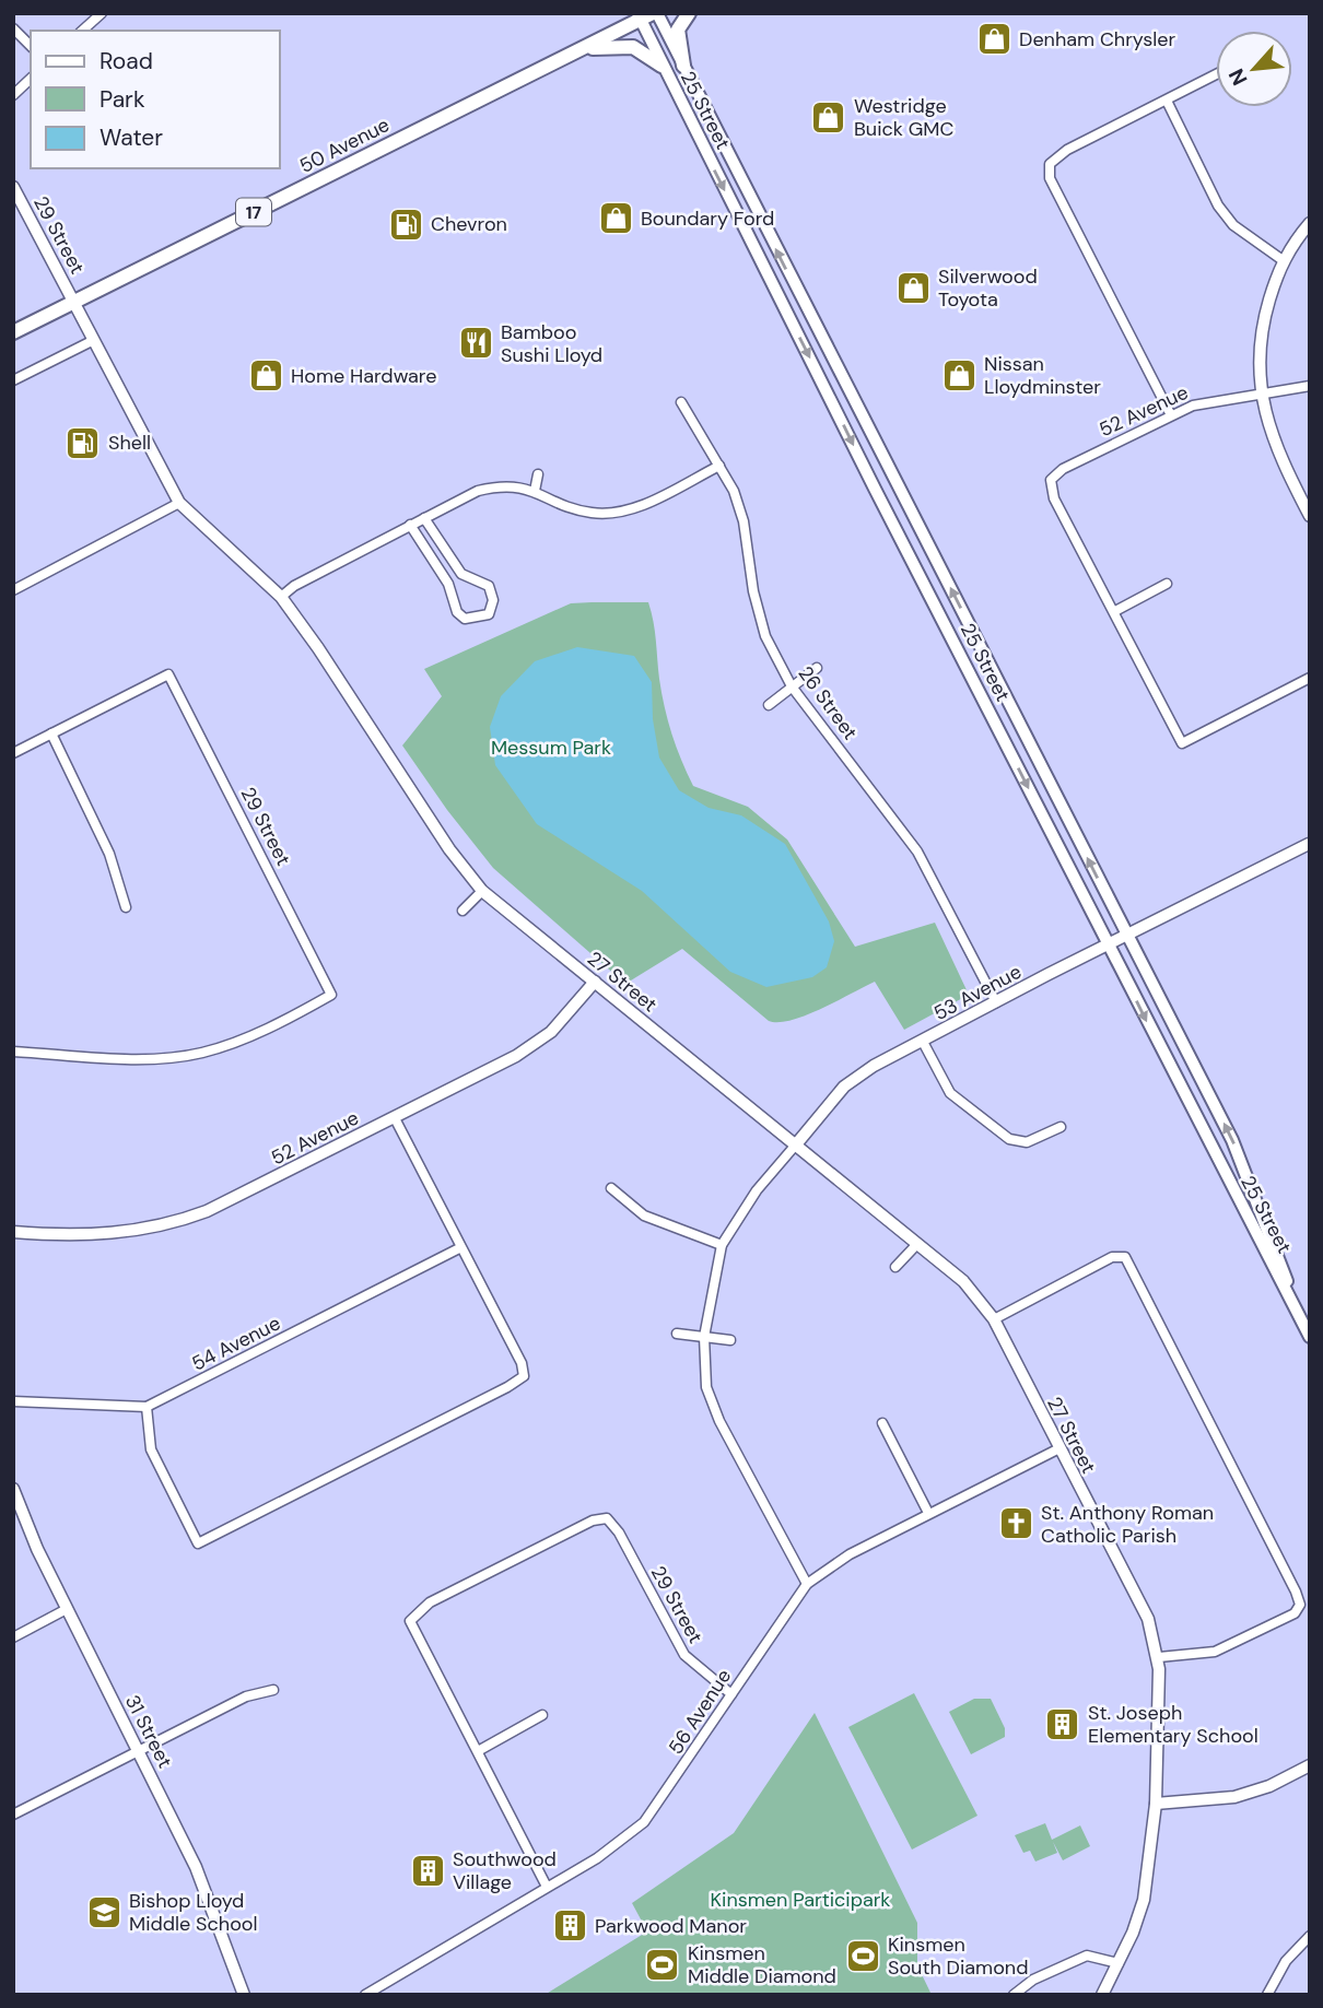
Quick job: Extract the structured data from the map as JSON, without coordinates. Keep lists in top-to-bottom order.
{
  "streets": {
    "main road": ["25 Street", "50 Avenue", "17"],
    "street": [
      "29 Street",
      "52 Avenue",
      "26 Street",
      "27 Street",
      "53 Avenue",
      "54 Avenue",
      "56 Avenue",
      "31 Street"
    ]
  },
  "crossings": [
    ["25 Street", "50 Avenue"],
    ["25 Street", "53 Avenue"],
    ["50 Avenue", "29 Street"],
    ["29 Street", "27 Street"],
    ["29 Street", "56 Avenue"],
    ["52 Avenue", "27 Street"],
    ["26 Street", "53 Avenue"],
    ["27 Street", "53 Avenue"],
    ["27 Street", "56 Avenue"]
  ],
  "parks": ["Messum Park", "Kinsmen Participark"],
  "places": {
    "shop": [
      "Denham Chrysler",
      "Westridge Buick GMC",
      "Boundary Ford",
      "Silverwood Toyota",
      "Nissan Lloydminster",
      "Home Hardware"
    ],
    "fuel station": ["Chevron", "Shell"],
    "restaurant": ["Bamboo Sushi Lloyd"],
    "church": ["St. Anthony Roman Catholic Parish"],
    "building": ["St. Joseph Elementary School", "Southwood Village", "Parkwood Manor"],
    "school or university": ["Bishop Lloyd Middle School"],
    "sports": ["Kinsmen South Diamond", "Kinsmen Middle Diamond"]
  },
  "legend": ["Road", "Park", "Water"],
  "north": "bottom left"
}
